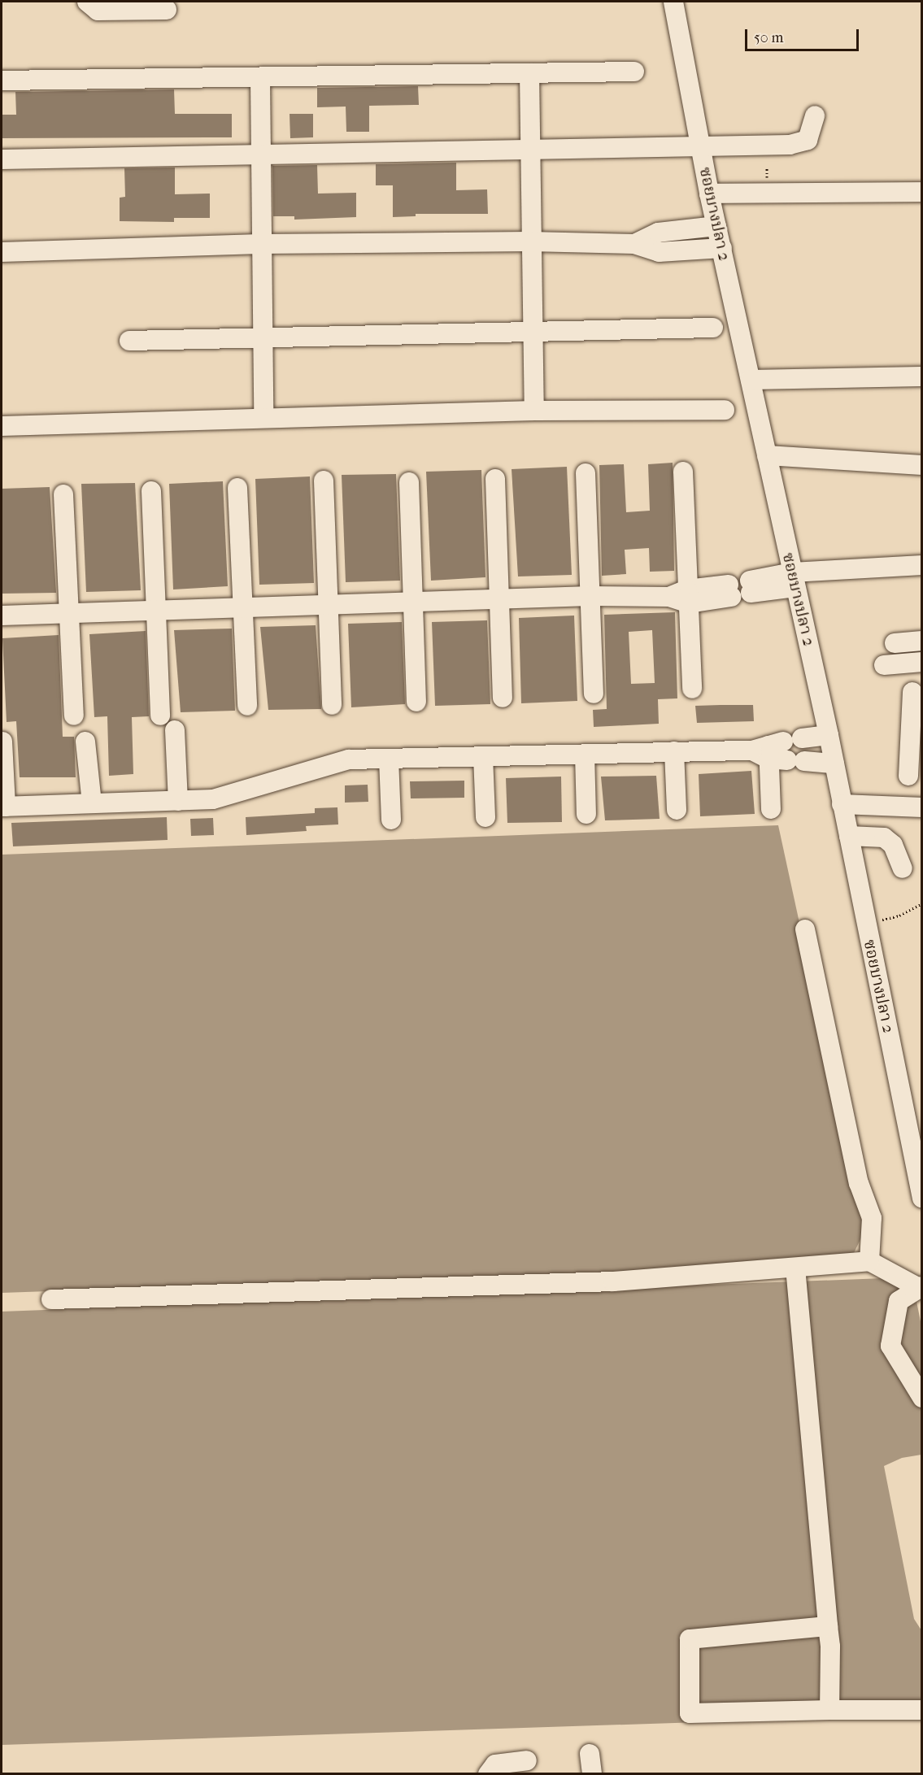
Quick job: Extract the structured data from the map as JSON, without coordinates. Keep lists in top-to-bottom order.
{
  "streets": {
    "street": ["ซอยบางปลา 2"]
  },
  "scale_bar": "50 m"
}
